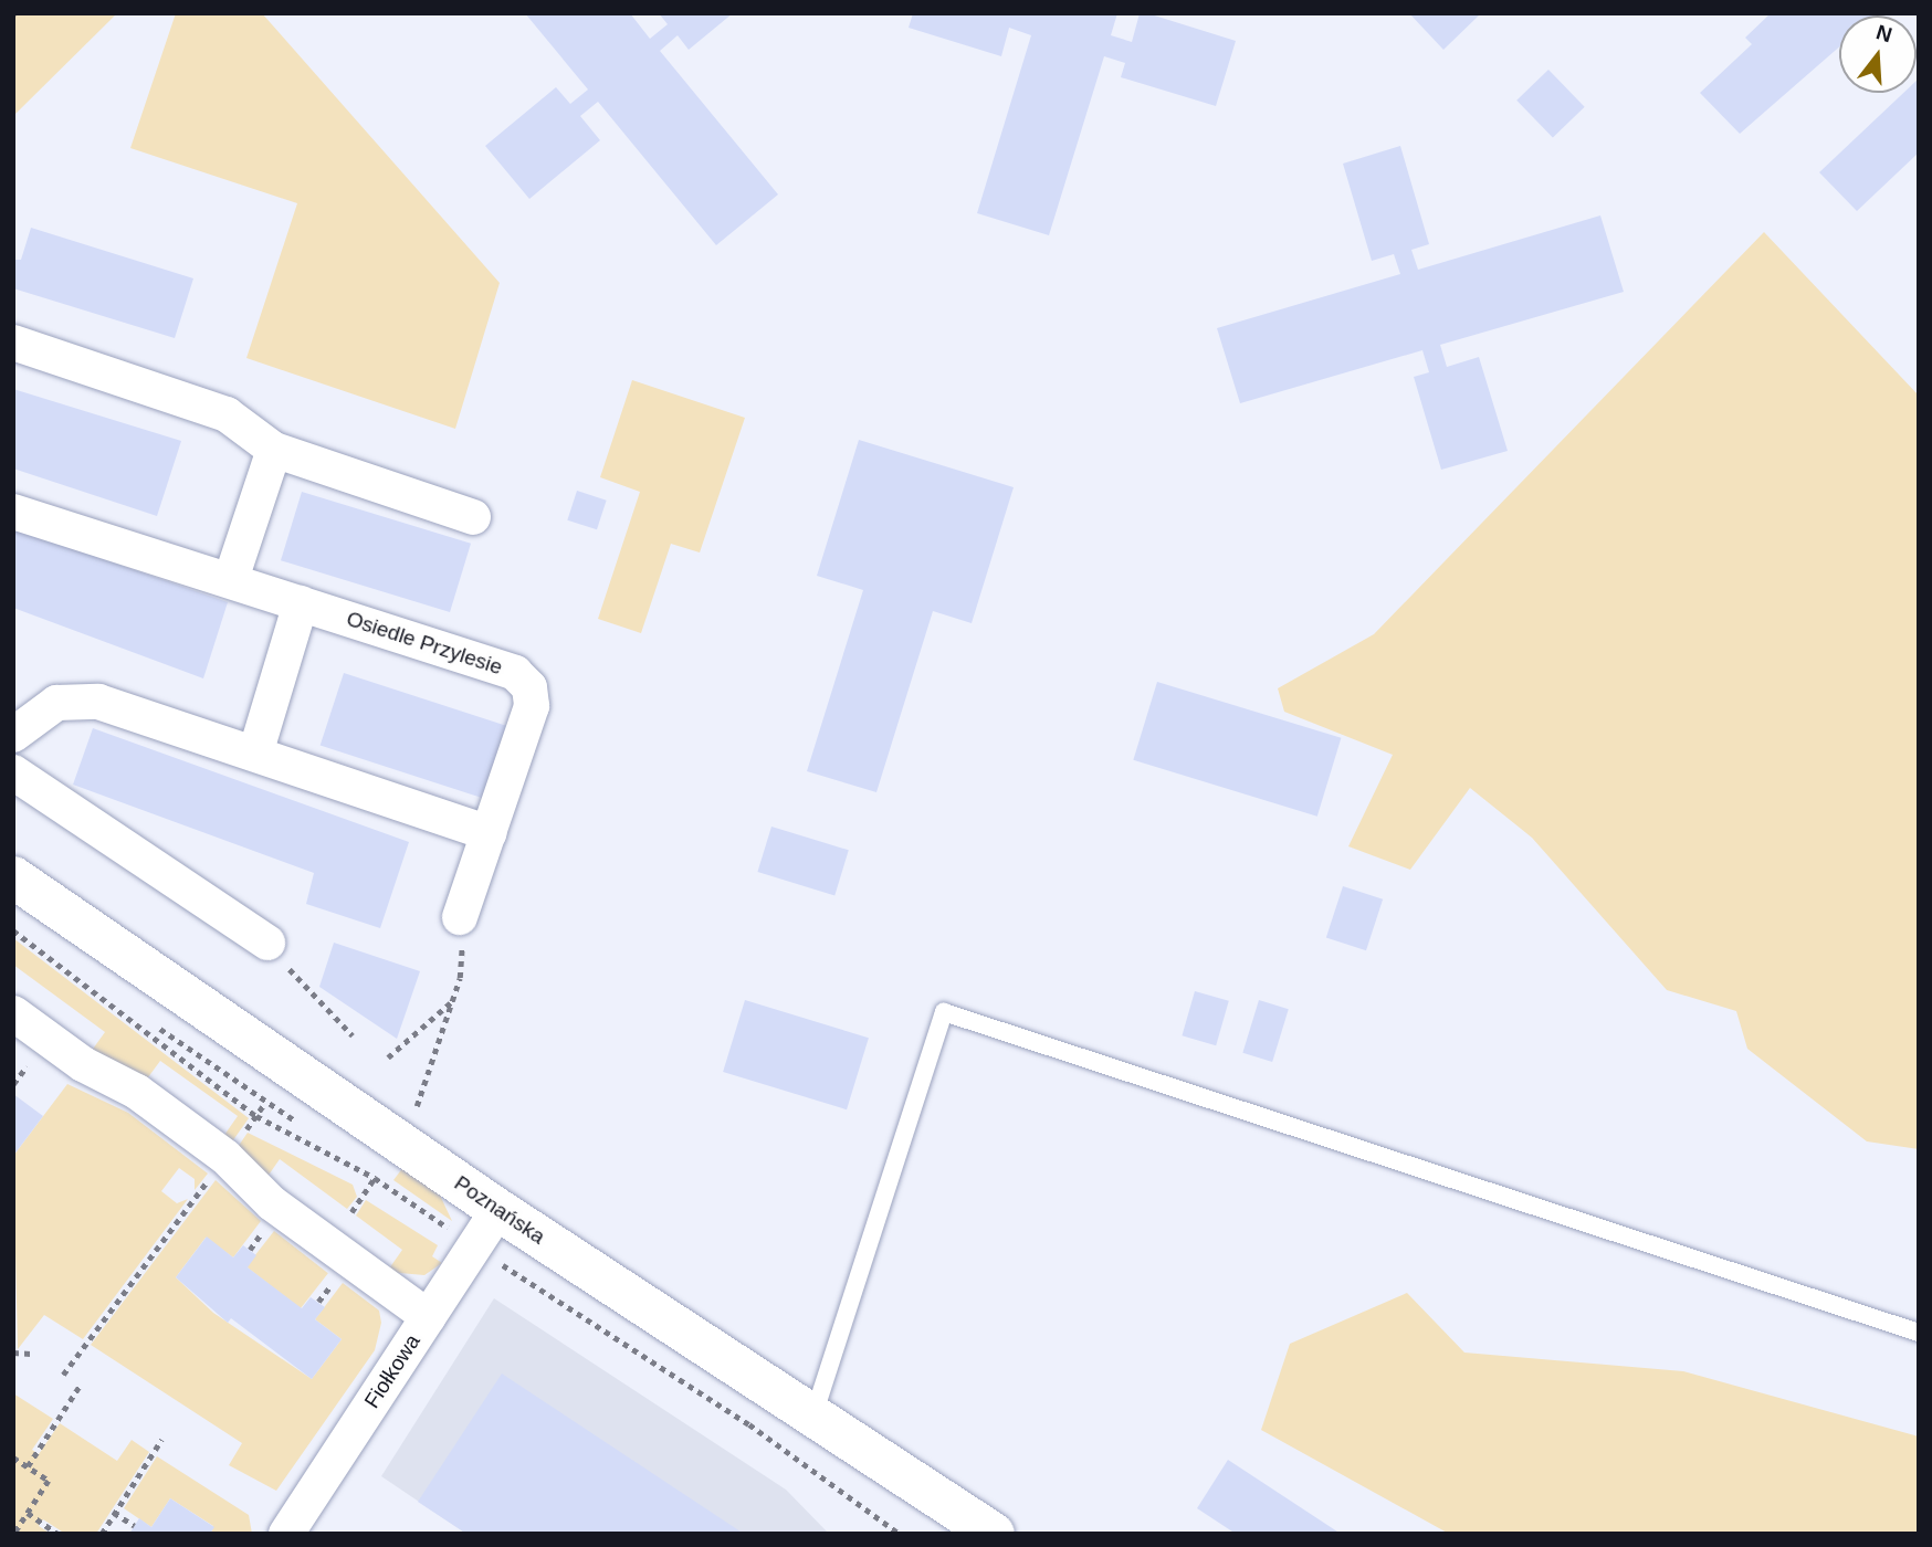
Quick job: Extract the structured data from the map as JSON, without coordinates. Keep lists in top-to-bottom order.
{
  "streets": {
    "street": ["Osiedle Przylesie", "Poznańska", "Fiołkowa"]
  },
  "crossings": [
    ["Poznańska", "Fiołkowa"]
  ],
  "north": "top"
}
